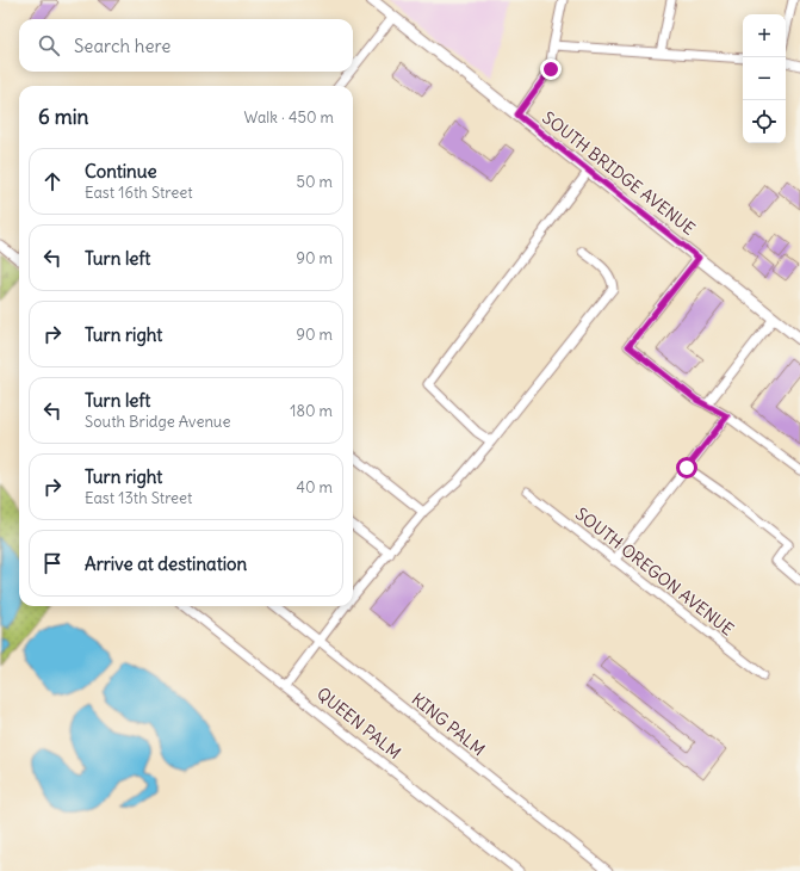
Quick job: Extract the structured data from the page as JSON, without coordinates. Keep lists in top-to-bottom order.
{
  "streets": {
    "street": [
      "SOUTH BRIDGE AVENUE",
      "SOUTH OREGON AVENUE",
      "QUEEN PALM",
      "KING PALM"
    ]
  },
  "page": {
    "map_buttons": ["+", "−"],
    "search": "Search here",
    "heading": ["6 min", "Walk · 450 m"],
    "list": [
      ["Continue", "East 16th Street", "50 m"],
      ["Turn left", "90 m"],
      ["Turn right", "90 m"],
      ["Turn left", "South Bridge Avenue", "180 m"],
      ["Turn right", "East 13th Street", "40 m"],
      "Arrive at destination"
    ]
  }
}
